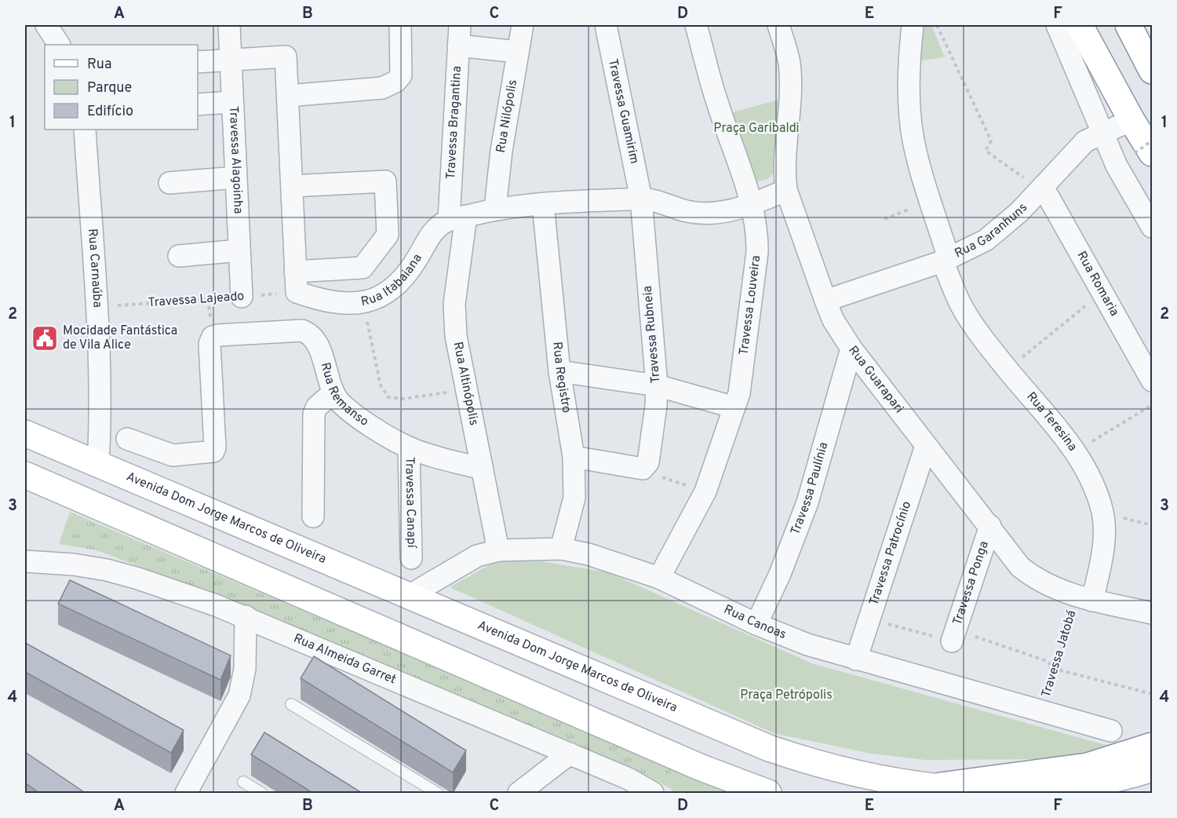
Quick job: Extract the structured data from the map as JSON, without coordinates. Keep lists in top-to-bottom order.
{
  "streets": {
    "main road": ["Avenida Dom Jorge Marcos de Oliveira"],
    "street": [
      "Travessa Guamirim",
      "Rua Nilópolis",
      "Travessa Bragantina",
      "Travessa Alagoinha",
      "Rua Garanhuns",
      "Rua Carnaúba",
      "Rua Itabaiana",
      "Rua Romaria",
      "Travessa Louveira",
      "Travessa Rubneia",
      "Rua Registro",
      "Rua Guarapari",
      "Rua Altinópolis",
      "Rua Remanso",
      "Rua Teresina",
      "Travessa Paulínia",
      "Travessa Canapí",
      "Travessa Patrocínio",
      "Travessa Ponga",
      "Rua Canoas",
      "Rua Almeida Garret"
    ],
    "path": ["Travessa Lajeado", "Travessa Jatobá"]
  },
  "crossings": [
    ["Travessa Guamirim", "Rua Itabaiana"],
    ["Travessa Guamirim", "Travessa Rubneia"],
    ["Rua Nilópolis", "Rua Itabaiana"],
    ["Travessa Bragantina", "Rua Itabaiana"],
    ["Travessa Bragantina", "Rua Altinópolis"],
    ["Travessa Alagoinha", "Travessa Lajeado"],
    ["Rua Garanhuns", "Rua Romaria"],
    ["Rua Garanhuns", "Rua Guarapari"],
    ["Rua Garanhuns", "Rua Teresina"],
    ["Rua Carnaúba", "Travessa Lajeado"],
    ["Rua Carnaúba", "Avenida Dom Jorge Marcos de Oliveira"],
    ["Rua Itabaiana", "Travessa Lajeado"],
    ["Rua Itabaiana", "Travessa Louveira"],
    ["Rua Itabaiana", "Travessa Rubneia"],
    ["Rua Itabaiana", "Rua Registro"],
    ["Rua Itabaiana", "Rua Guarapari"],
    ["Rua Itabaiana", "Rua Altinópolis"],
    ["Travessa Louveira", "Rua Canoas"],
    ["Rua Registro", "Rua Canoas"],
    ["Rua Guarapari", "Rua Teresina"],
    ["Rua Guarapari", "Travessa Paulínia"],
    ["Rua Guarapari", "Travessa Patrocínio"],
    ["Rua Guarapari", "Travessa Ponga"],
    ["Rua Guarapari", "Travessa Jatobá"],
    ["Rua Altinópolis", "Rua Remanso"],
    ["Rua Altinópolis", "Rua Canoas"],
    ["Rua Remanso", "Travessa Canapí"],
    ["Rua Teresina", "Travessa Jatobá"],
    ["Travessa Paulínia", "Rua Canoas"],
    ["Avenida Dom Jorge Marcos de Oliveira", "Rua Canoas"],
    ["Travessa Patrocínio", "Rua Canoas"],
    ["Rua Canoas", "Travessa Jatobá"]
  ],
  "parks": ["Praça Garibaldi", "Praça Petrópolis"],
  "places": {
    "public building": ["Mocidade Fantástica de Vila Alice"]
  },
  "legend": ["Rua", "Parque", "Edifício"],
  "grid": {
    "columns": [
      "A",
      "B",
      "C",
      "D",
      "E",
      "F"
    ],
    "rows": [
      "1",
      "2",
      "3",
      "4"
    ]
  }
}
